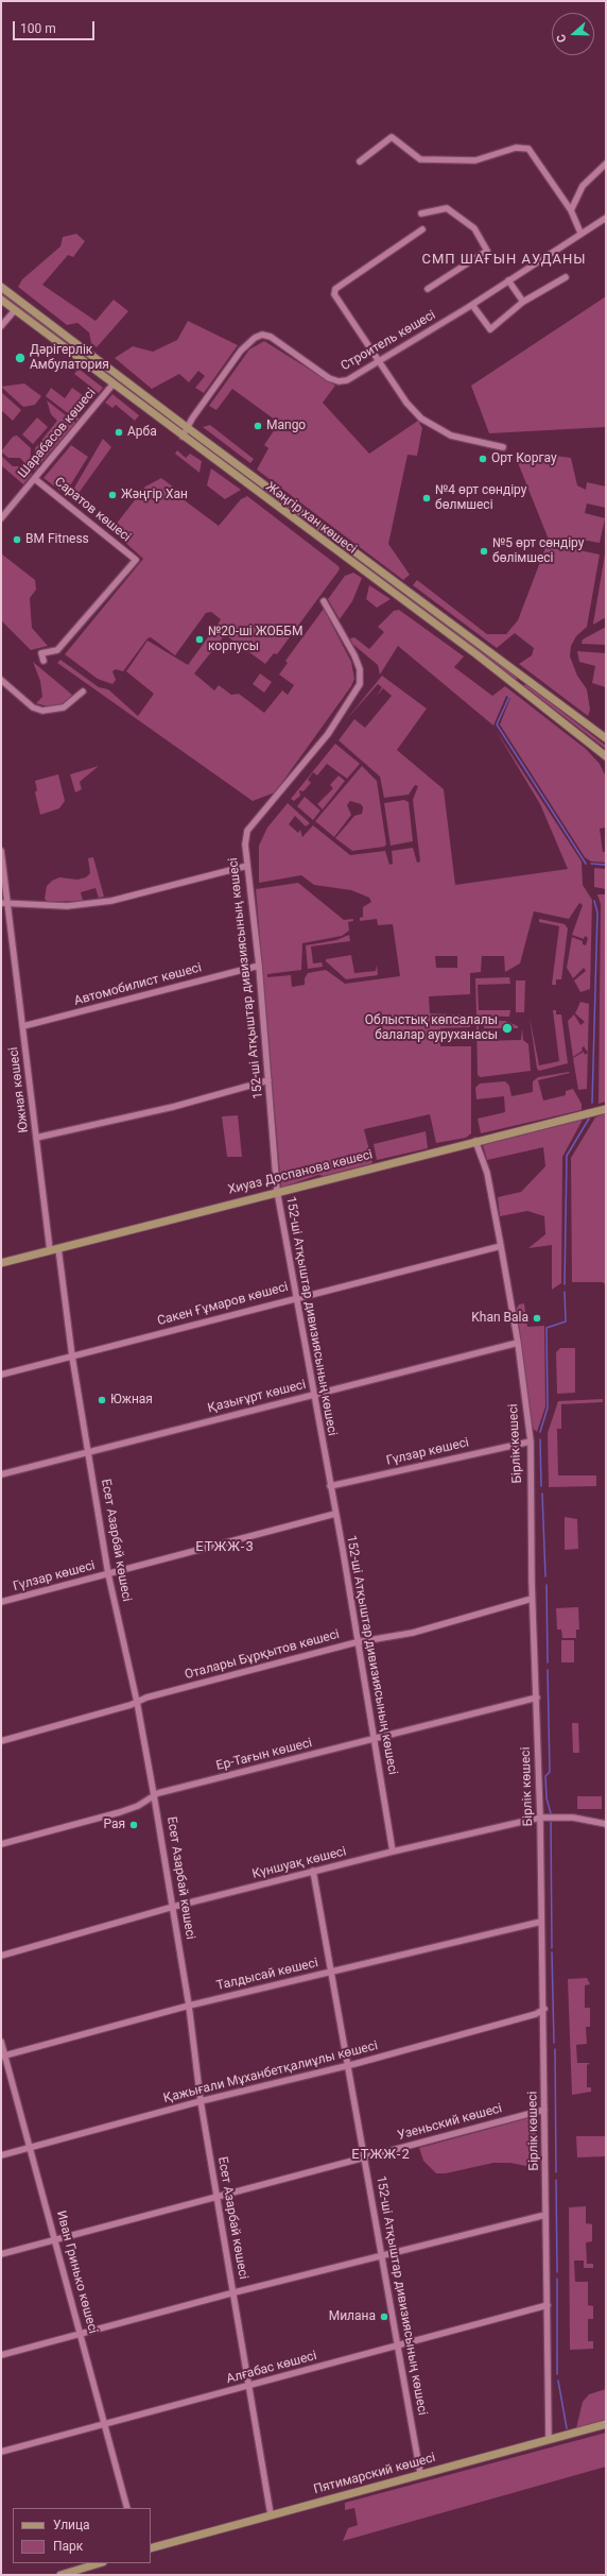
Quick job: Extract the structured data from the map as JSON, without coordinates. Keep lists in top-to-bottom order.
{
  "streets": {
    "main road": ["Жәңгір хан көшесі", "Хиуаз Доспанова көшесі", "Пятимарский көшесі"],
    "street": [
      "Строитель көшесі",
      "Шарабасов көшесі",
      "Саратов көшесі",
      "152-ші Атқыштар дивизиясының көшесі",
      "Автомобилист көшесі",
      "Южная көшесі",
      "Сакен Ғұмаров көшесі",
      "Қазығұрт көшесі",
      "Бірлік көшесі",
      "Гүлзар көшесі",
      "Есет Азарбай көшесі",
      "Оталары Бұрқытов көшесі",
      "Ер-Тағын көшесі",
      "Күншуақ көшесі",
      "Талдысай көшесі",
      "Қажығали Мұханбетқалиұлы көшесі",
      "Узеньский көшесі",
      "Иван Гринько көшесі",
      "Алғабас көшесі"
    ]
  },
  "crossings": [
    ["Строитель көшесі", "Жәңгір хан көшесі"],
    ["Шарабасов көшесі", "Саратов көшесі"],
    ["Шарабасов көшесі", "Жәңгір хан көшесі"],
    ["152-ші Атқыштар дивизиясының көшесі", "Автомобилист көшесі"],
    ["152-ші Атқыштар дивизиясының көшесі", "Хиуаз Доспанова көшесі"],
    ["152-ші Атқыштар дивизиясының көшесі", "Сакен Ғұмаров көшесі"],
    ["152-ші Атқыштар дивизиясының көшесі", "Қазығұрт көшесі"],
    ["152-ші Атқыштар дивизиясының көшесі", "Гүлзар көшесі"],
    ["152-ші Атқыштар дивизиясының көшесі", "Оталары Бұрқытов көшесі"],
    ["152-ші Атқыштар дивизиясының көшесі", "Ер-Тағын көшесі"],
    ["152-ші Атқыштар дивизиясының көшесі", "Күншуақ көшесі"],
    ["152-ші Атқыштар дивизиясының көшесі", "Талдысай көшесі"],
    ["152-ші Атқыштар дивизиясының көшесі", "Қажығали Мұханбетқалиұлы көшесі"],
    ["152-ші Атқыштар дивизиясының көшесі", "Узеньский көшесі"],
    ["152-ші Атқыштар дивизиясының көшесі", "Алғабас көшесі"],
    ["152-ші Атқыштар дивизиясының көшесі", "Пятимарский көшесі"],
    ["Автомобилист көшесі", "Южная көшесі"],
    ["Южная көшесі", "Хиуаз Доспанова көшесі"],
    ["Хиуаз Доспанова көшесі", "Бірлік көшесі"],
    ["Хиуаз Доспанова көшесі", "Есет Азарбай көшесі"],
    ["Сакен Ғұмаров көшесі", "Бірлік көшесі"],
    ["Сакен Ғұмаров көшесі", "Есет Азарбай көшесі"],
    ["Қазығұрт көшесі", "Бірлік көшесі"],
    ["Қазығұрт көшесі", "Есет Азарбай көшесі"],
    ["Бірлік көшесі", "Гүлзар көшесі"],
    ["Бірлік көшесі", "Оталары Бұрқытов көшесі"],
    ["Бірлік көшесі", "Ер-Тағын көшесі"],
    ["Бірлік көшесі", "Күншуақ көшесі"],
    ["Бірлік көшесі", "Талдысай көшесі"],
    ["Бірлік көшесі", "Қажығали Мұханбетқалиұлы көшесі"],
    ["Бірлік көшесі", "Узеньский көшесі"],
    ["Бірлік көшесі", "Алғабас көшесі"],
    ["Бірлік көшесі", "Пятимарский көшесі"],
    ["Гүлзар көшесі", "Есет Азарбай көшесі"],
    ["Есет Азарбай көшесі", "Оталары Бұрқытов көшесі"],
    ["Есет Азарбай көшесі", "Ер-Тағын көшесі"],
    ["Есет Азарбай көшесі", "Күншуақ көшесі"],
    ["Есет Азарбай көшесі", "Талдысай көшесі"],
    ["Есет Азарбай көшесі", "Қажығали Мұханбетқалиұлы көшесі"],
    ["Есет Азарбай көшесі", "Узеньский көшесі"],
    ["Есет Азарбай көшесі", "Алғабас көшесі"],
    ["Есет Азарбай көшесі", "Пятимарский көшесі"],
    ["Талдысай көшесі", "Иван Гринько көшесі"],
    ["Қажығали Мұханбетқалиұлы көшесі", "Иван Гринько көшесі"],
    ["Узеньский көшесі", "Иван Гринько көшесі"],
    ["Иван Гринько көшесі", "Алғабас көшесі"]
  ],
  "districts": ["СМП ШАҒЫН АУДАНЫ", "ЕТЖЖ-3", "ЕТЖЖ-2"],
  "places": [
    "Дәрігерлік Амбулатория",
    "Mango",
    "Арба",
    "Орт Коргау",
    "Жәңгір Хан",
    "№4 өрт сөндіру бөлмшесі",
    "BM Fitness",
    "№5 өрт сөндіру бөлімшесі",
    "№20-ші ЖОББМ корпусы",
    "Облыстық көпсалалы балалар ауруханасы",
    "Khan Bala",
    "Южная",
    "Рая",
    "Милана"
  ],
  "legend": ["Улица", "Парк"],
  "scale_bar": "100 m",
  "north": "left"
}
